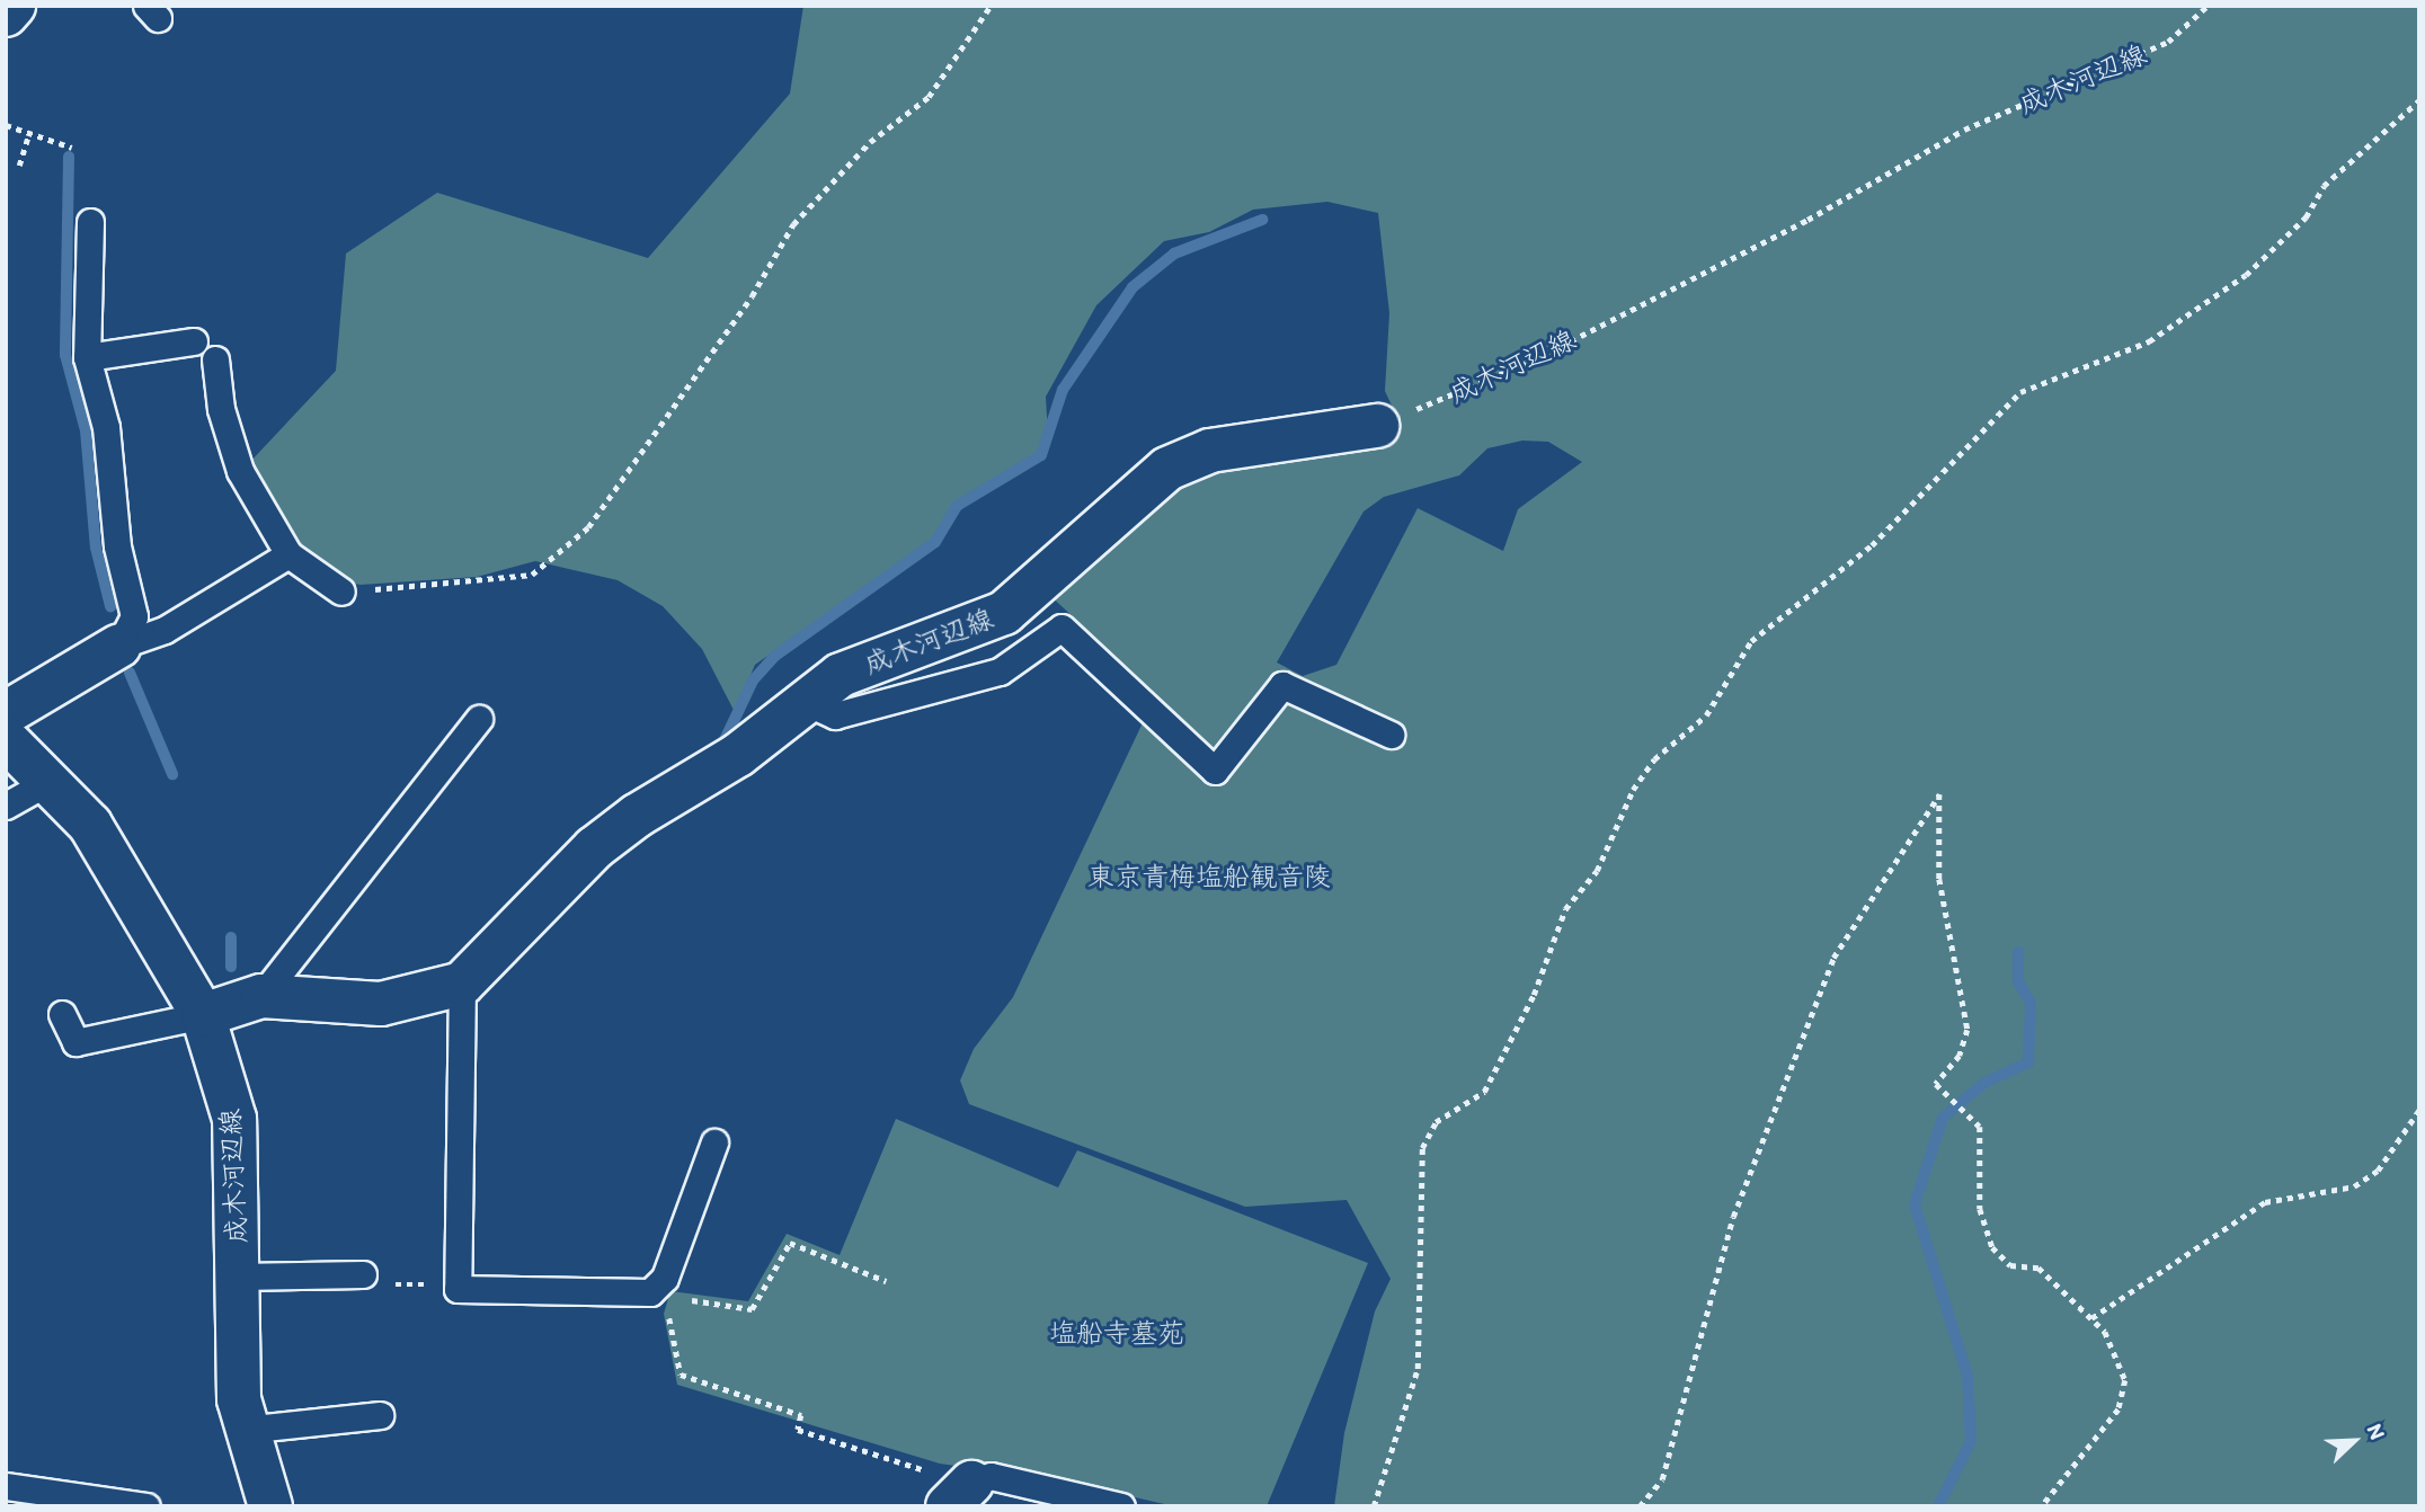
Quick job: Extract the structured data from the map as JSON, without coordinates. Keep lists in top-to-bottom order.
{
  "streets": {
    "main road": ["成木河辺線"]
  },
  "parks": ["東京青梅塩船観音陵", "塩船寺墓苑"],
  "north": "top right"
}
